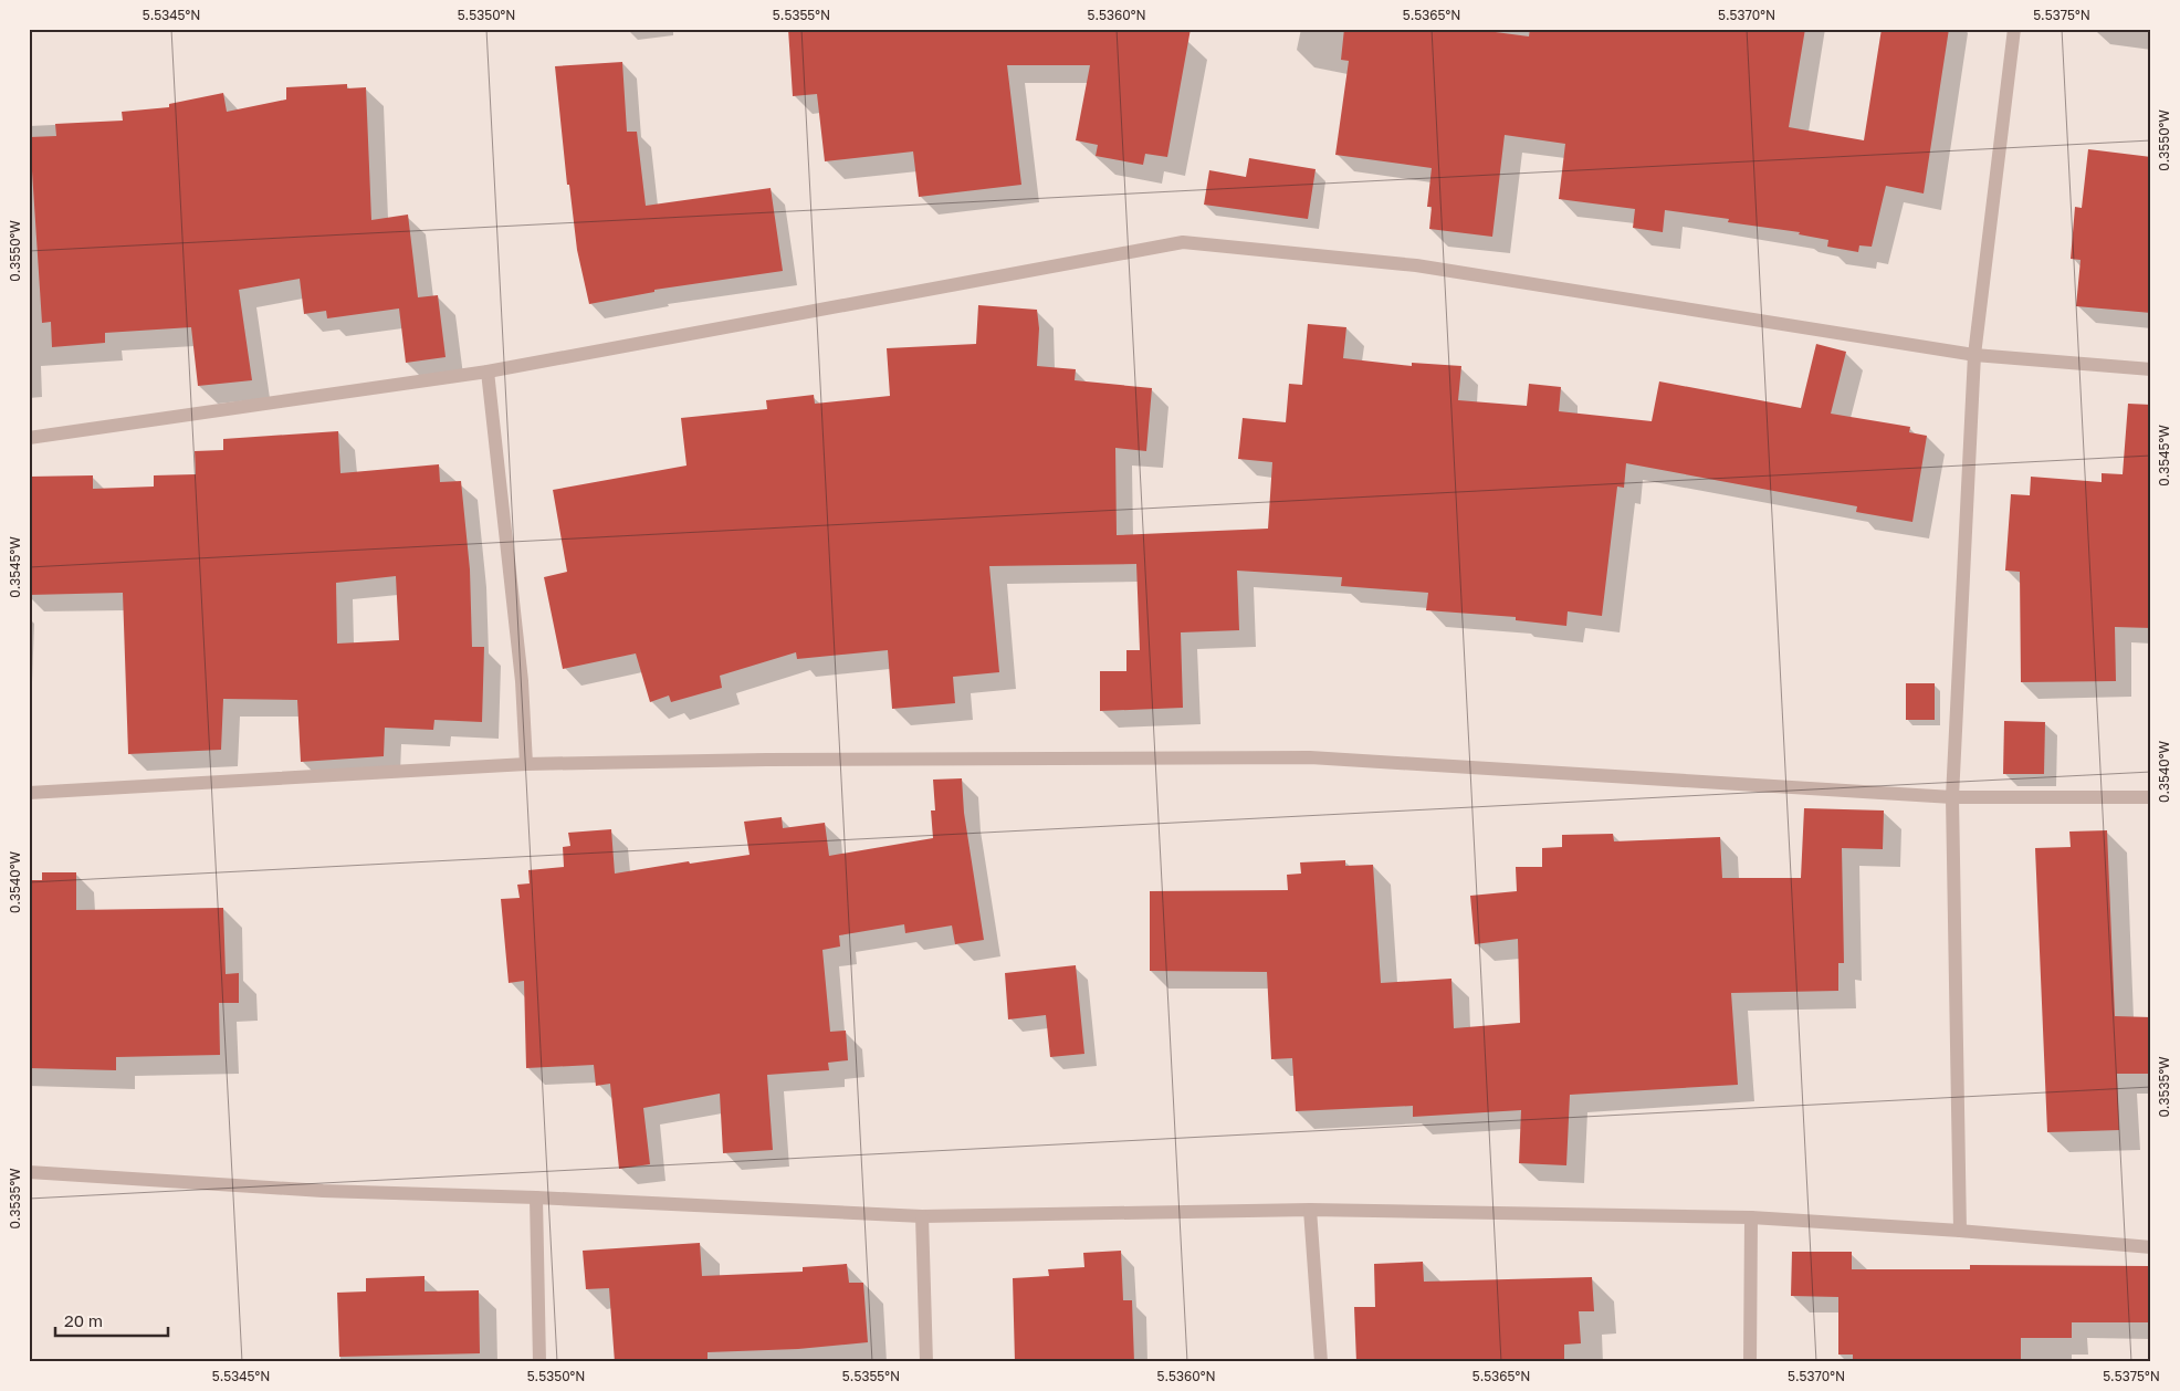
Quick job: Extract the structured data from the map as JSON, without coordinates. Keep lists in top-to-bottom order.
{
  "scale_bar": "20 m",
  "coordinates": [
    "5.5345°N",
    "5.5350°N",
    "5.5355°N",
    "5.5360°N",
    "5.5365°N",
    "5.5370°N",
    "5.5375°N",
    "0.3550°W",
    "0.3545°W",
    "0.3540°W",
    "0.3535°W"
  ]
}
